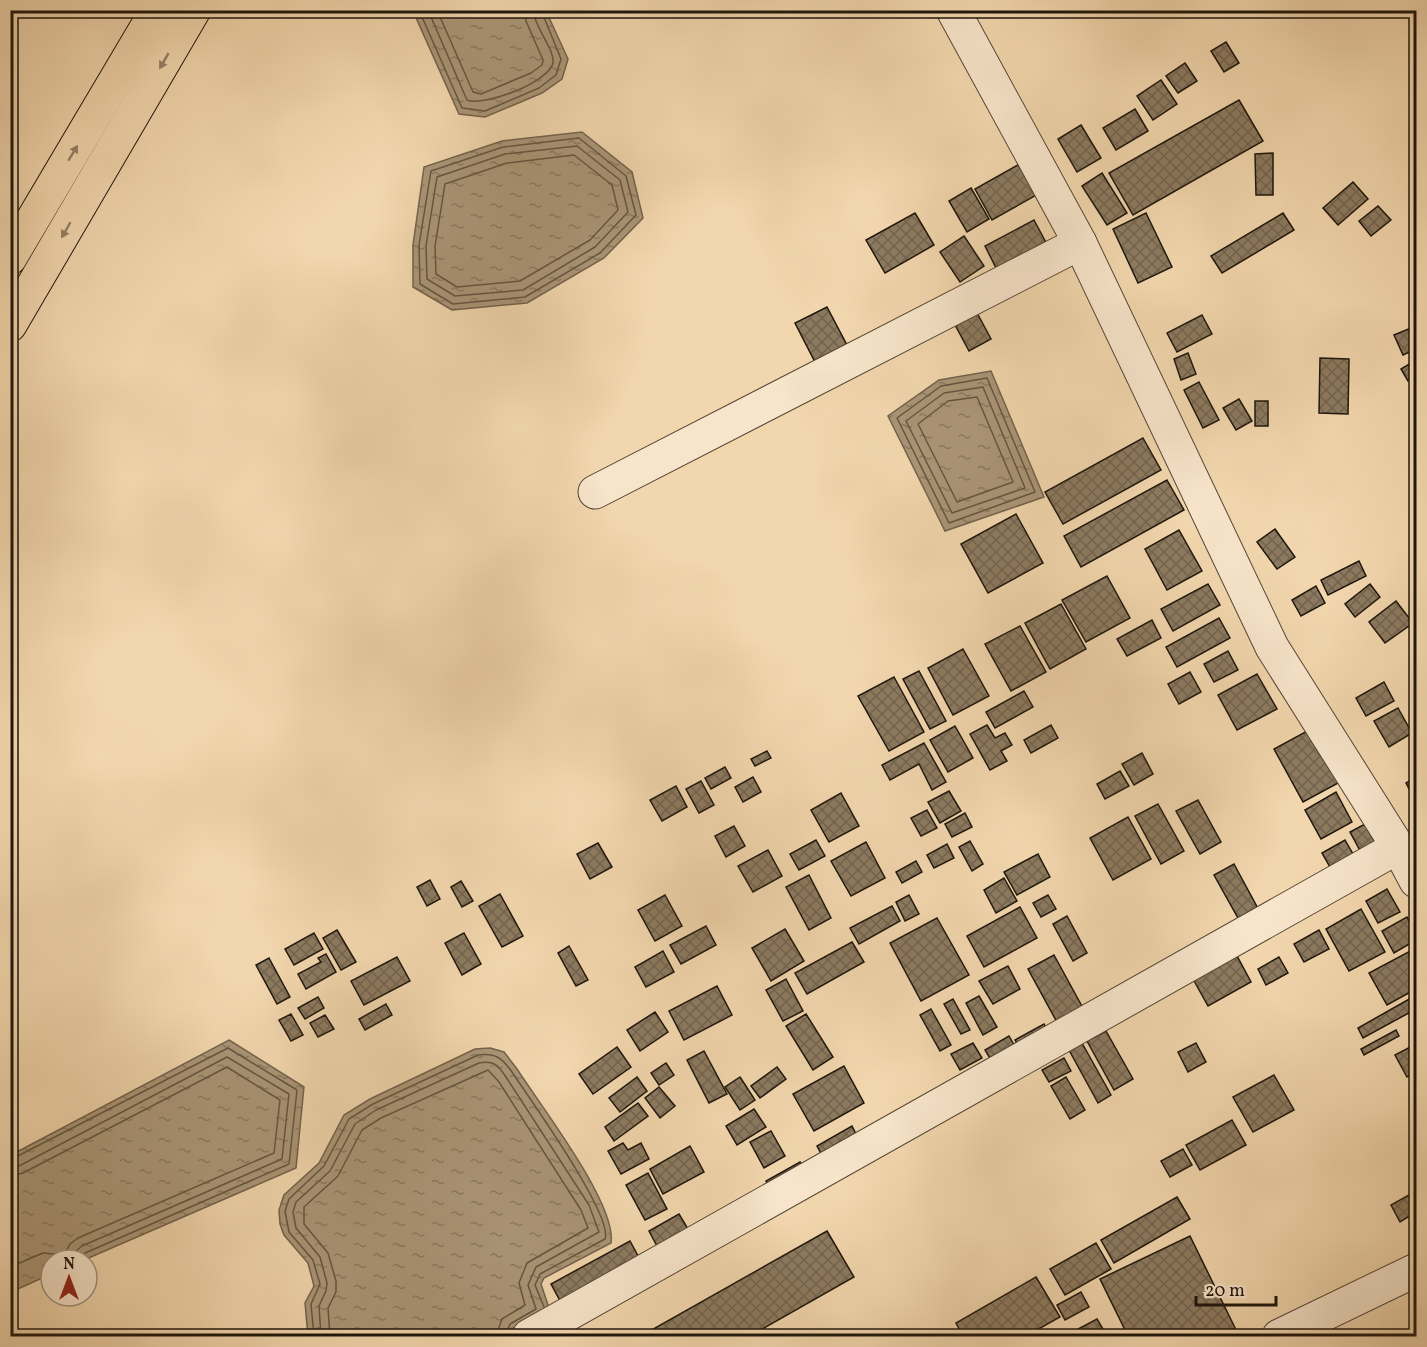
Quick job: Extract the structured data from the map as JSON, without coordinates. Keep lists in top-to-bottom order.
{
  "scale_bar": "20 m",
  "north": "top"
}
